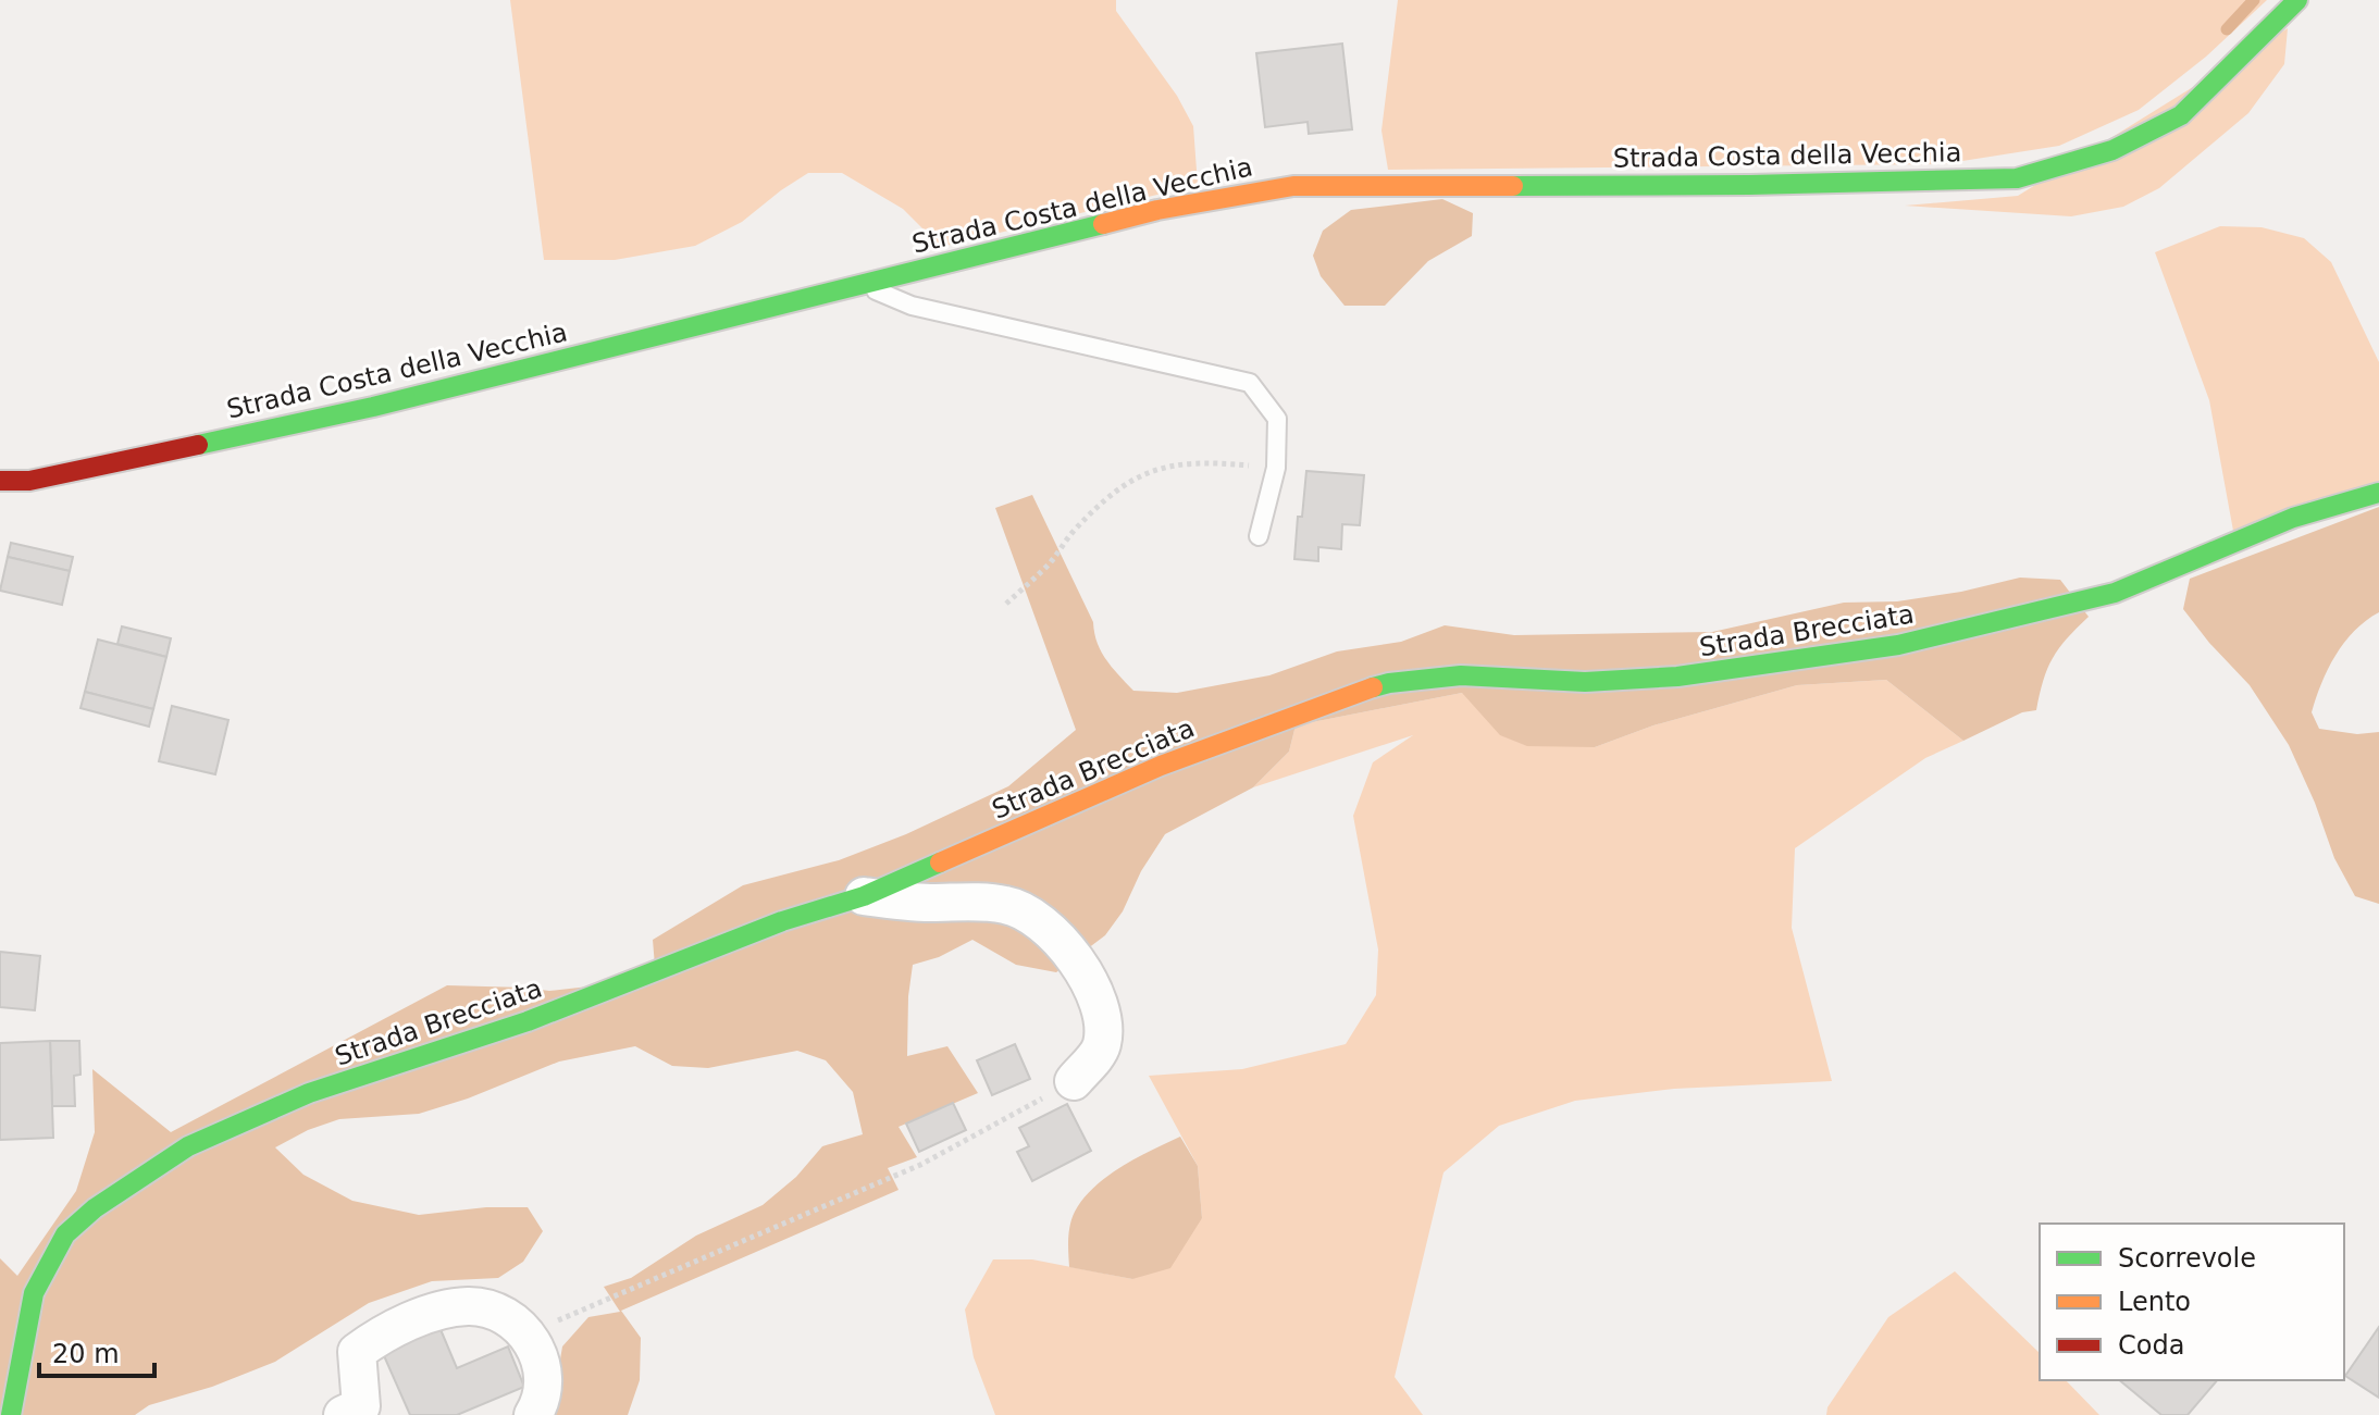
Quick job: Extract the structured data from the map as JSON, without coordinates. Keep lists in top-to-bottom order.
{
  "streets": {
    "street": ["Strada Costa della Vecchia", "Strada Brecciata"]
  },
  "legend": ["Scorrevole", "Lento", "Coda"],
  "scale_bar": "20 m"
}
